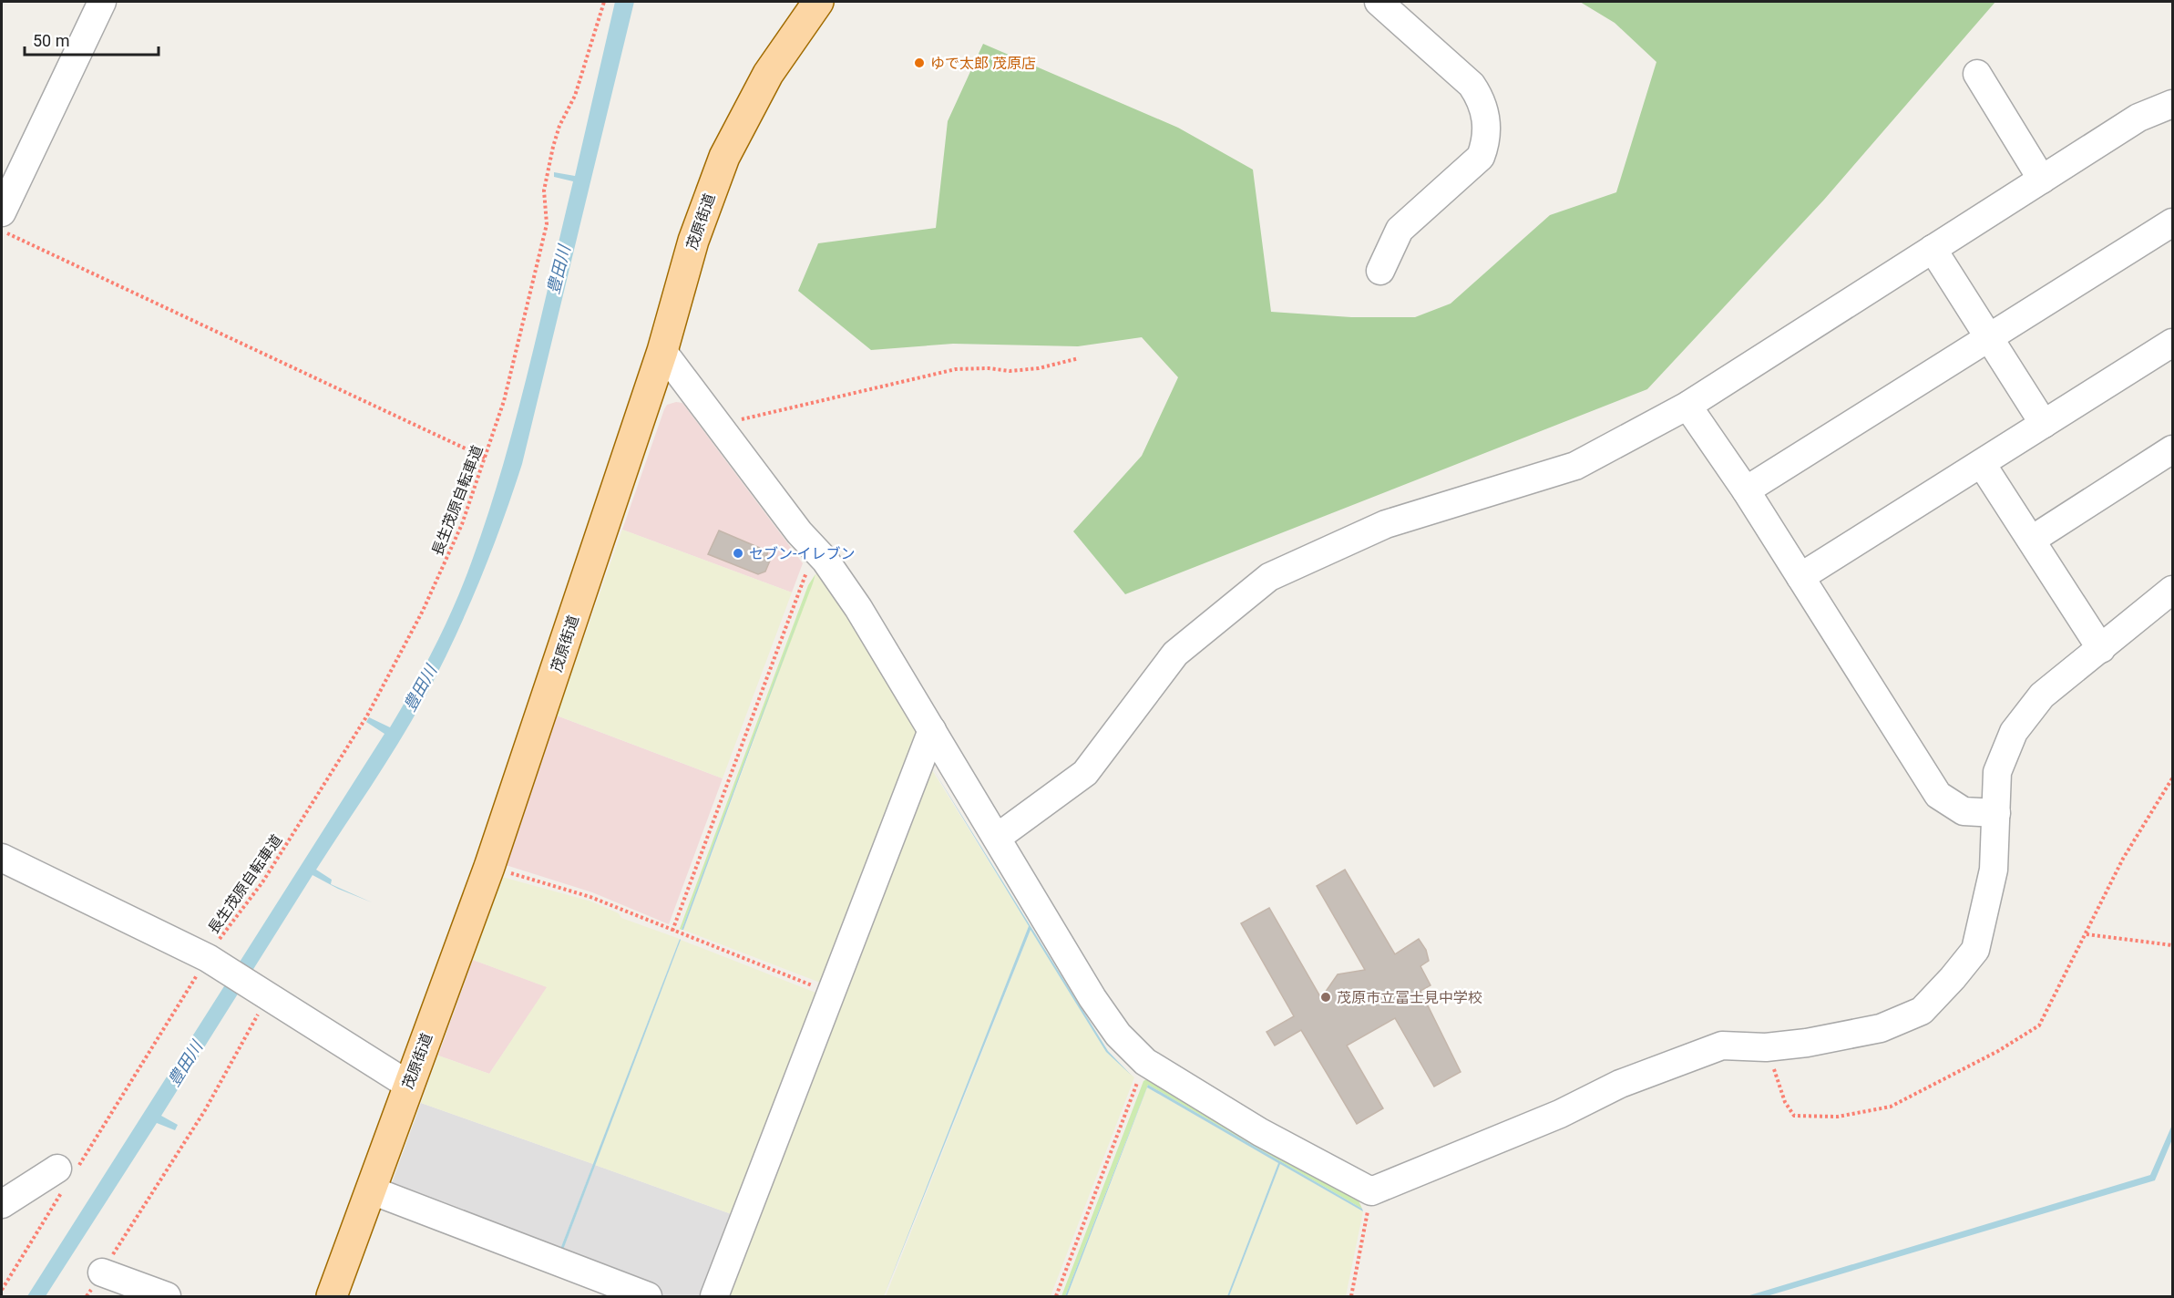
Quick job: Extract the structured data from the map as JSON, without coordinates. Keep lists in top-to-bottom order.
{
  "streets": {
    "main road": ["茂原街道"],
    "path": ["長生茂原自転車道"]
  },
  "water": ["豊田川"],
  "places": ["ゆで太郎 茂原店", "セブン-イレブン", "茂原市立冨士見中学校"],
  "scale_bar": "50 m"
}
